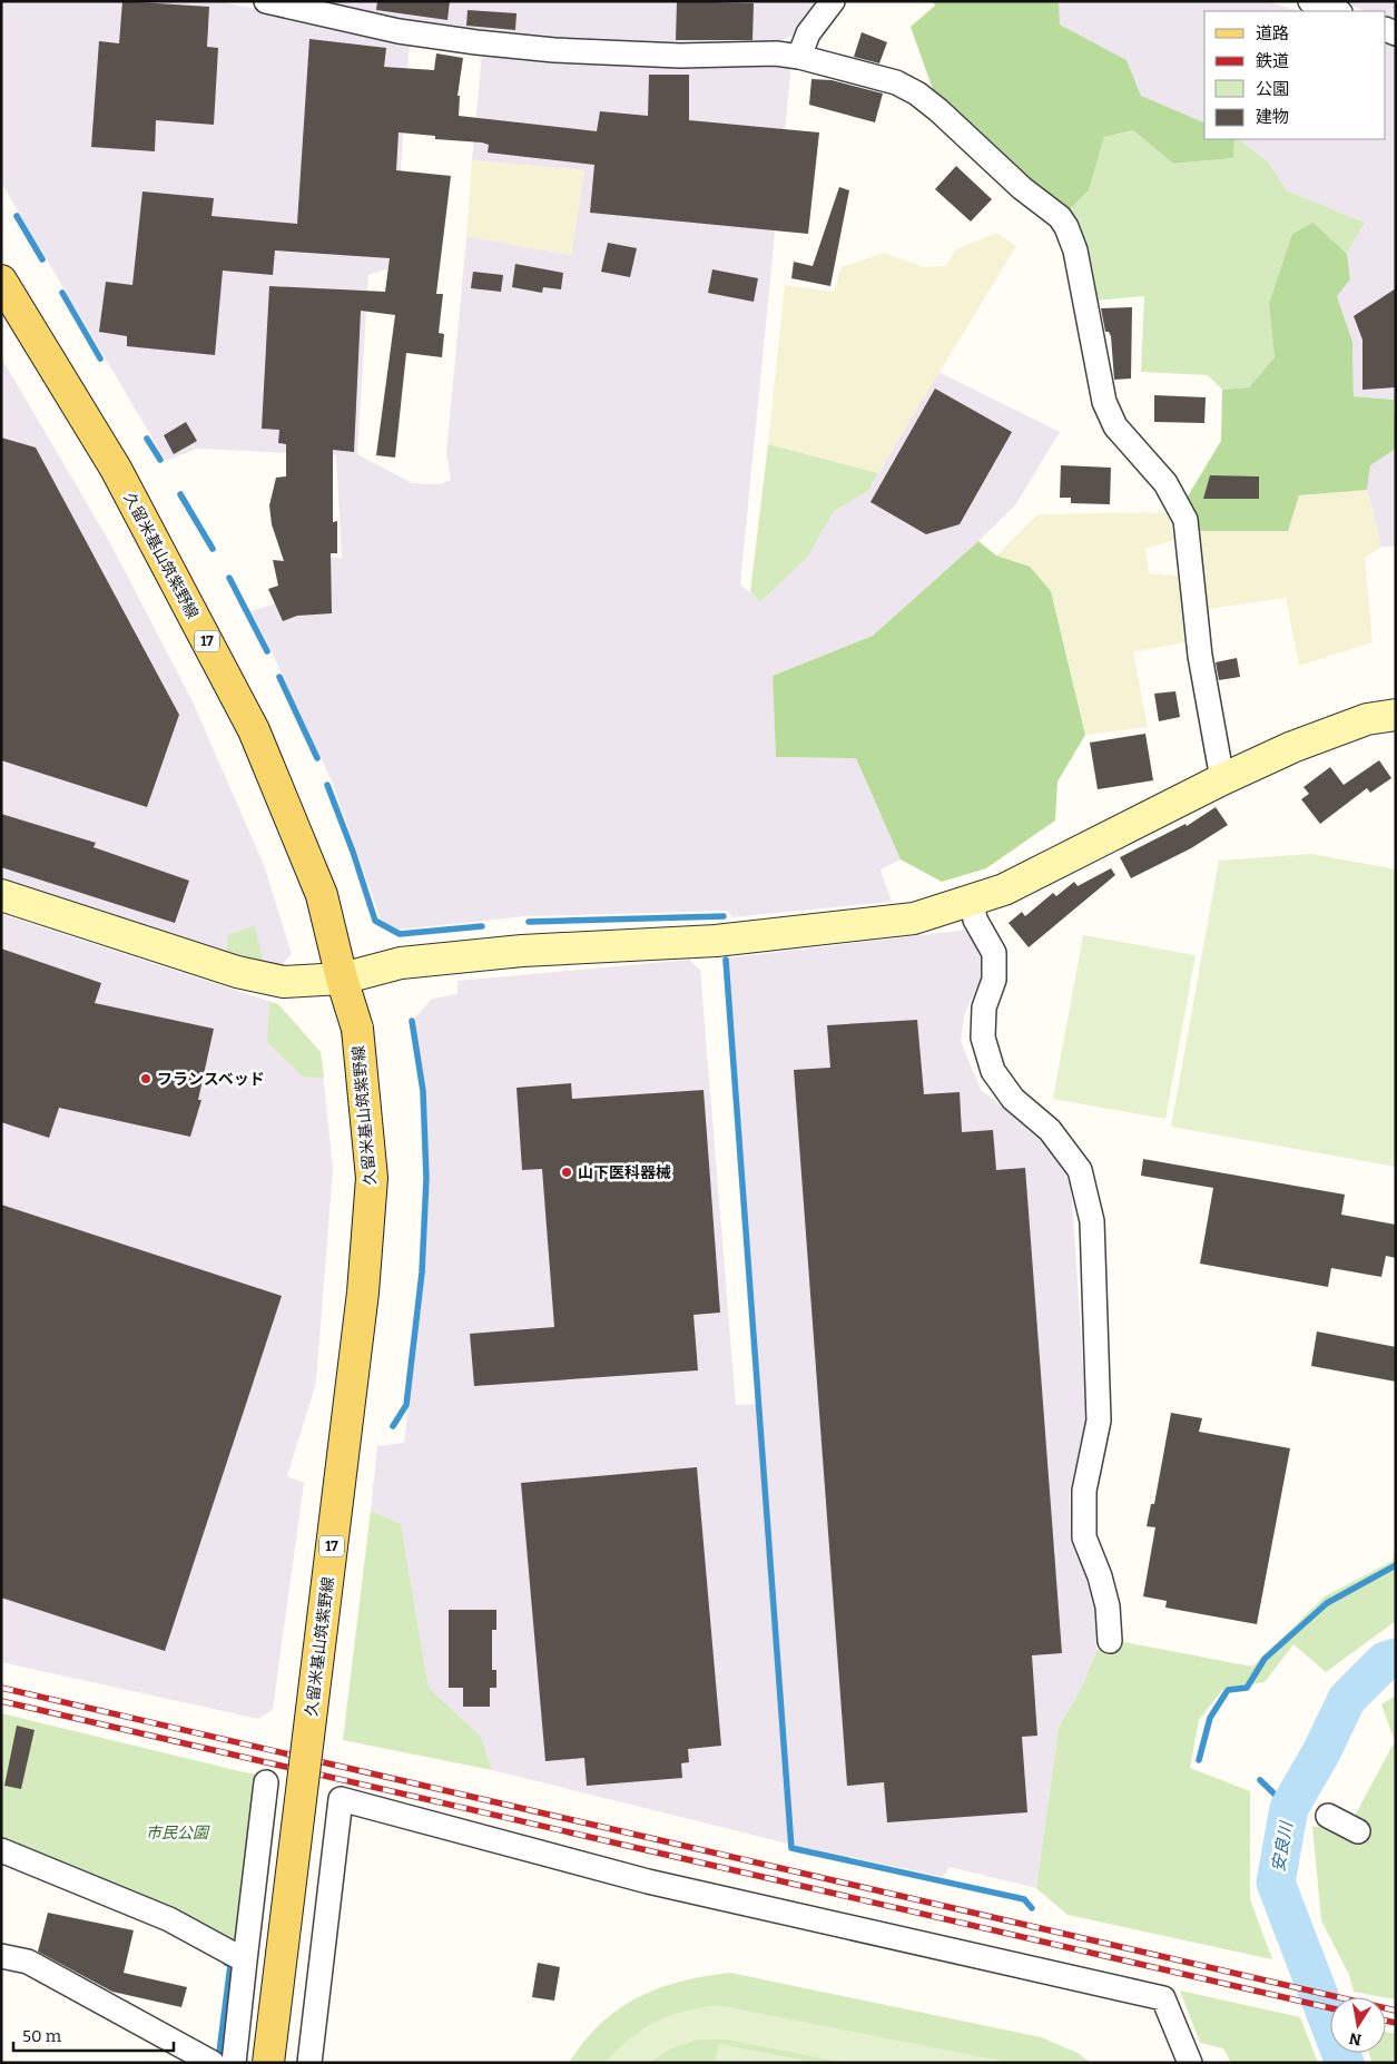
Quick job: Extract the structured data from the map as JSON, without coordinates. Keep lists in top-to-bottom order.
{
  "streets": {
    "main road": ["久留米基山筑紫野線", "17"]
  },
  "water": ["安良川"],
  "parks": ["市民公園"],
  "places": ["フランスベッド", "山下医科器械"],
  "legend": [
    "道路",
    "鉄道",
    "公園",
    "建物"
  ],
  "scale_bar": "50 m",
  "north": "bottom"
}
